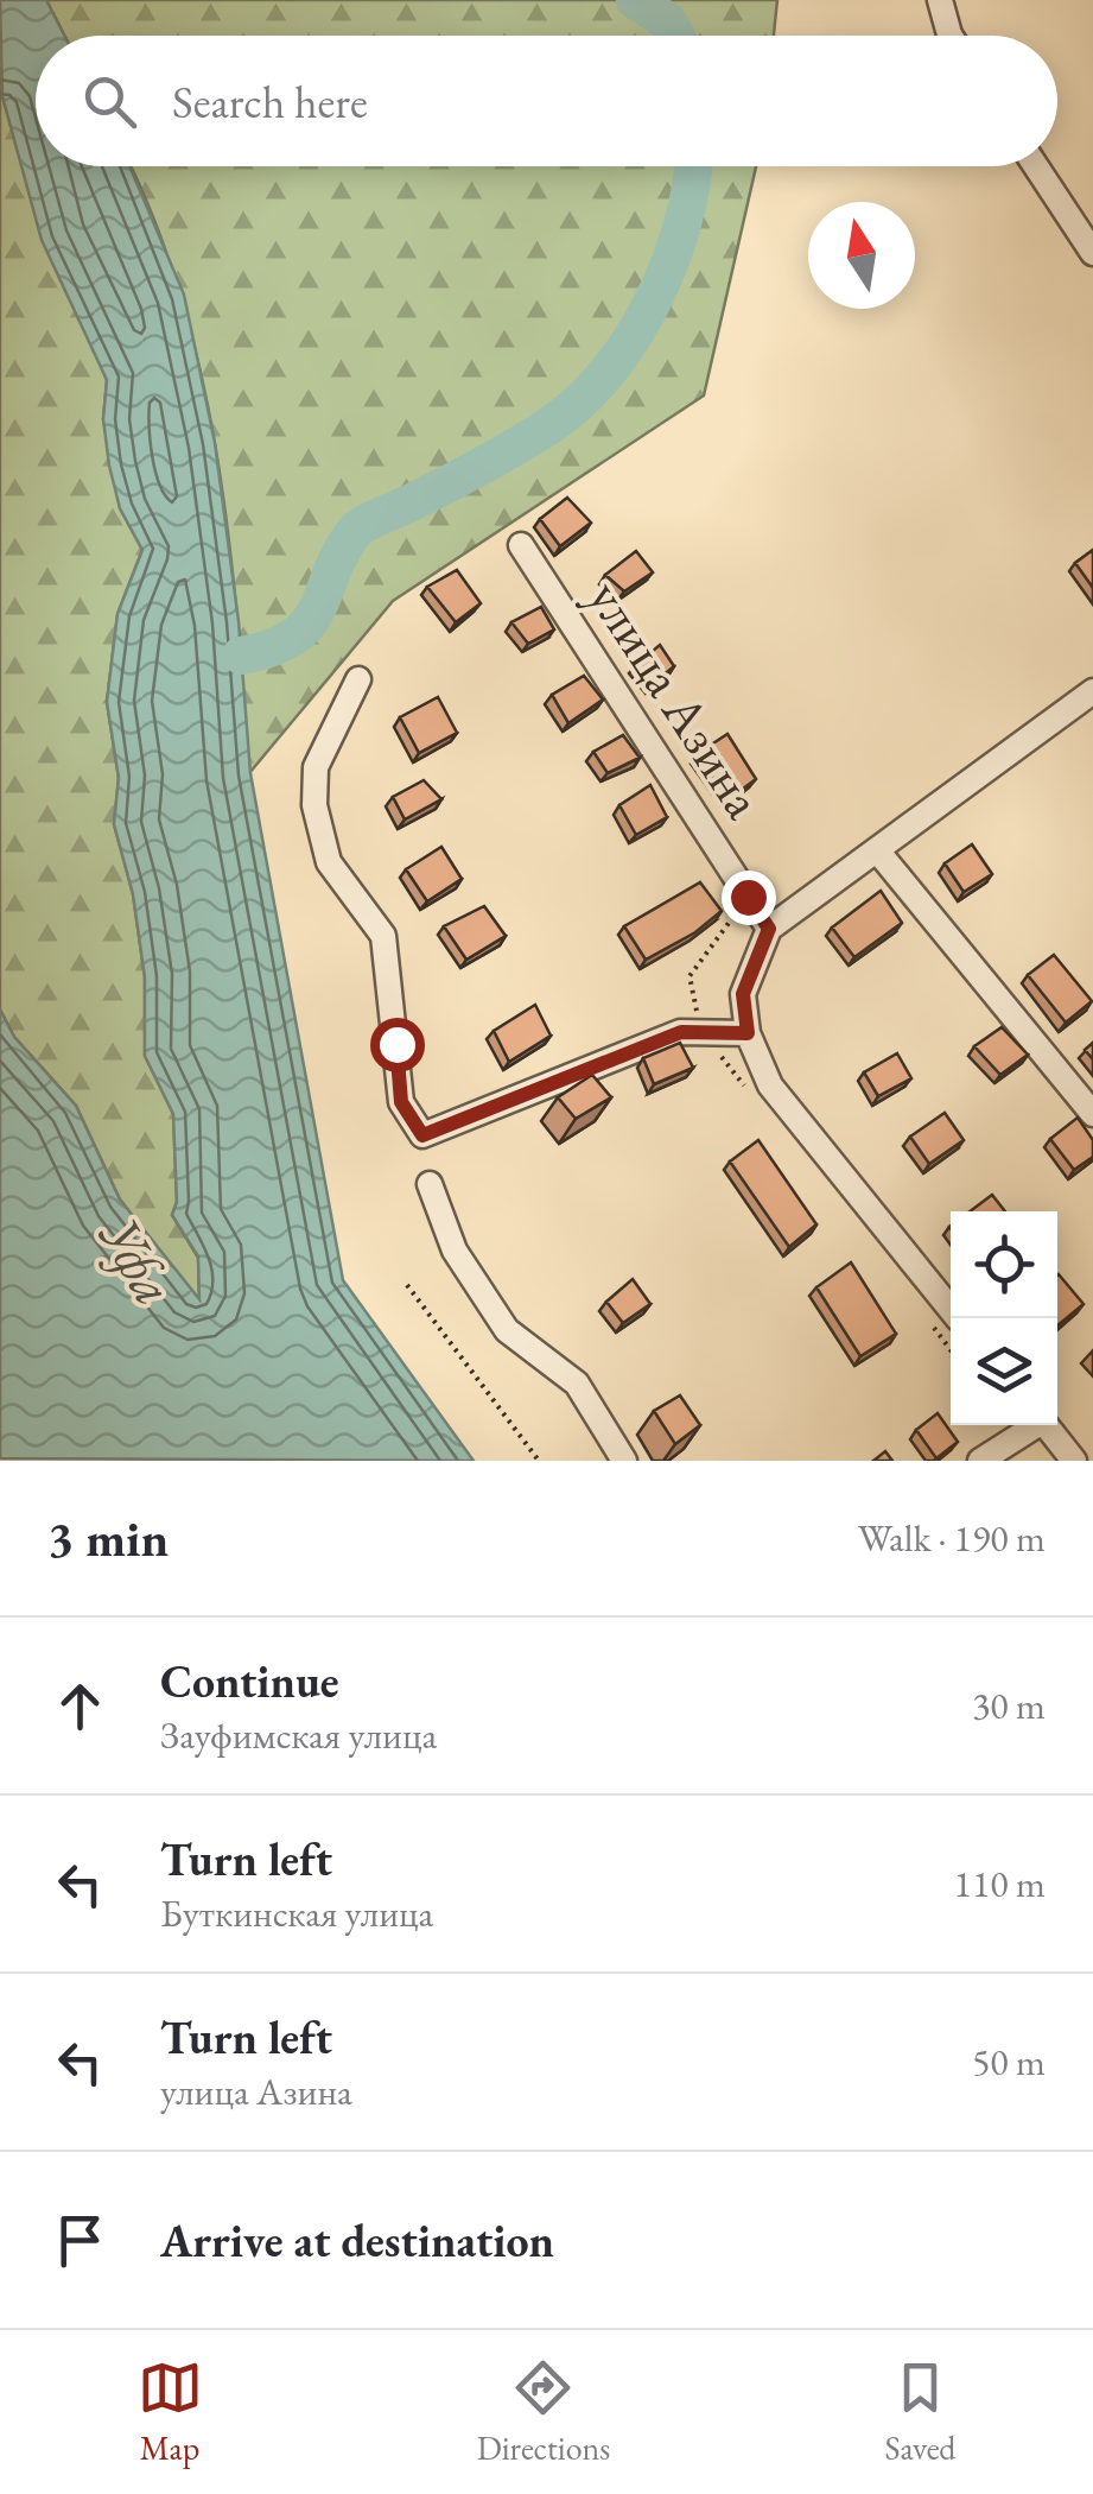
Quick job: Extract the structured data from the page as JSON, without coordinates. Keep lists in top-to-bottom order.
{
  "streets": {
    "street": ["улица Азина"]
  },
  "water": ["Уфа"],
  "north": "top",
  "page": {
    "search": "Search here",
    "heading": ["3 min", "Walk · 190 m"],
    "list": [
      ["Continue", "Зауфимская улица", "30 m"],
      ["Turn left", "Буткинская улица", "110 m"],
      ["Turn left", "улица Азина", "50 m"],
      "Arrive at destination"
    ],
    "nav": ["Map", "Directions", "Saved"]
  }
}
